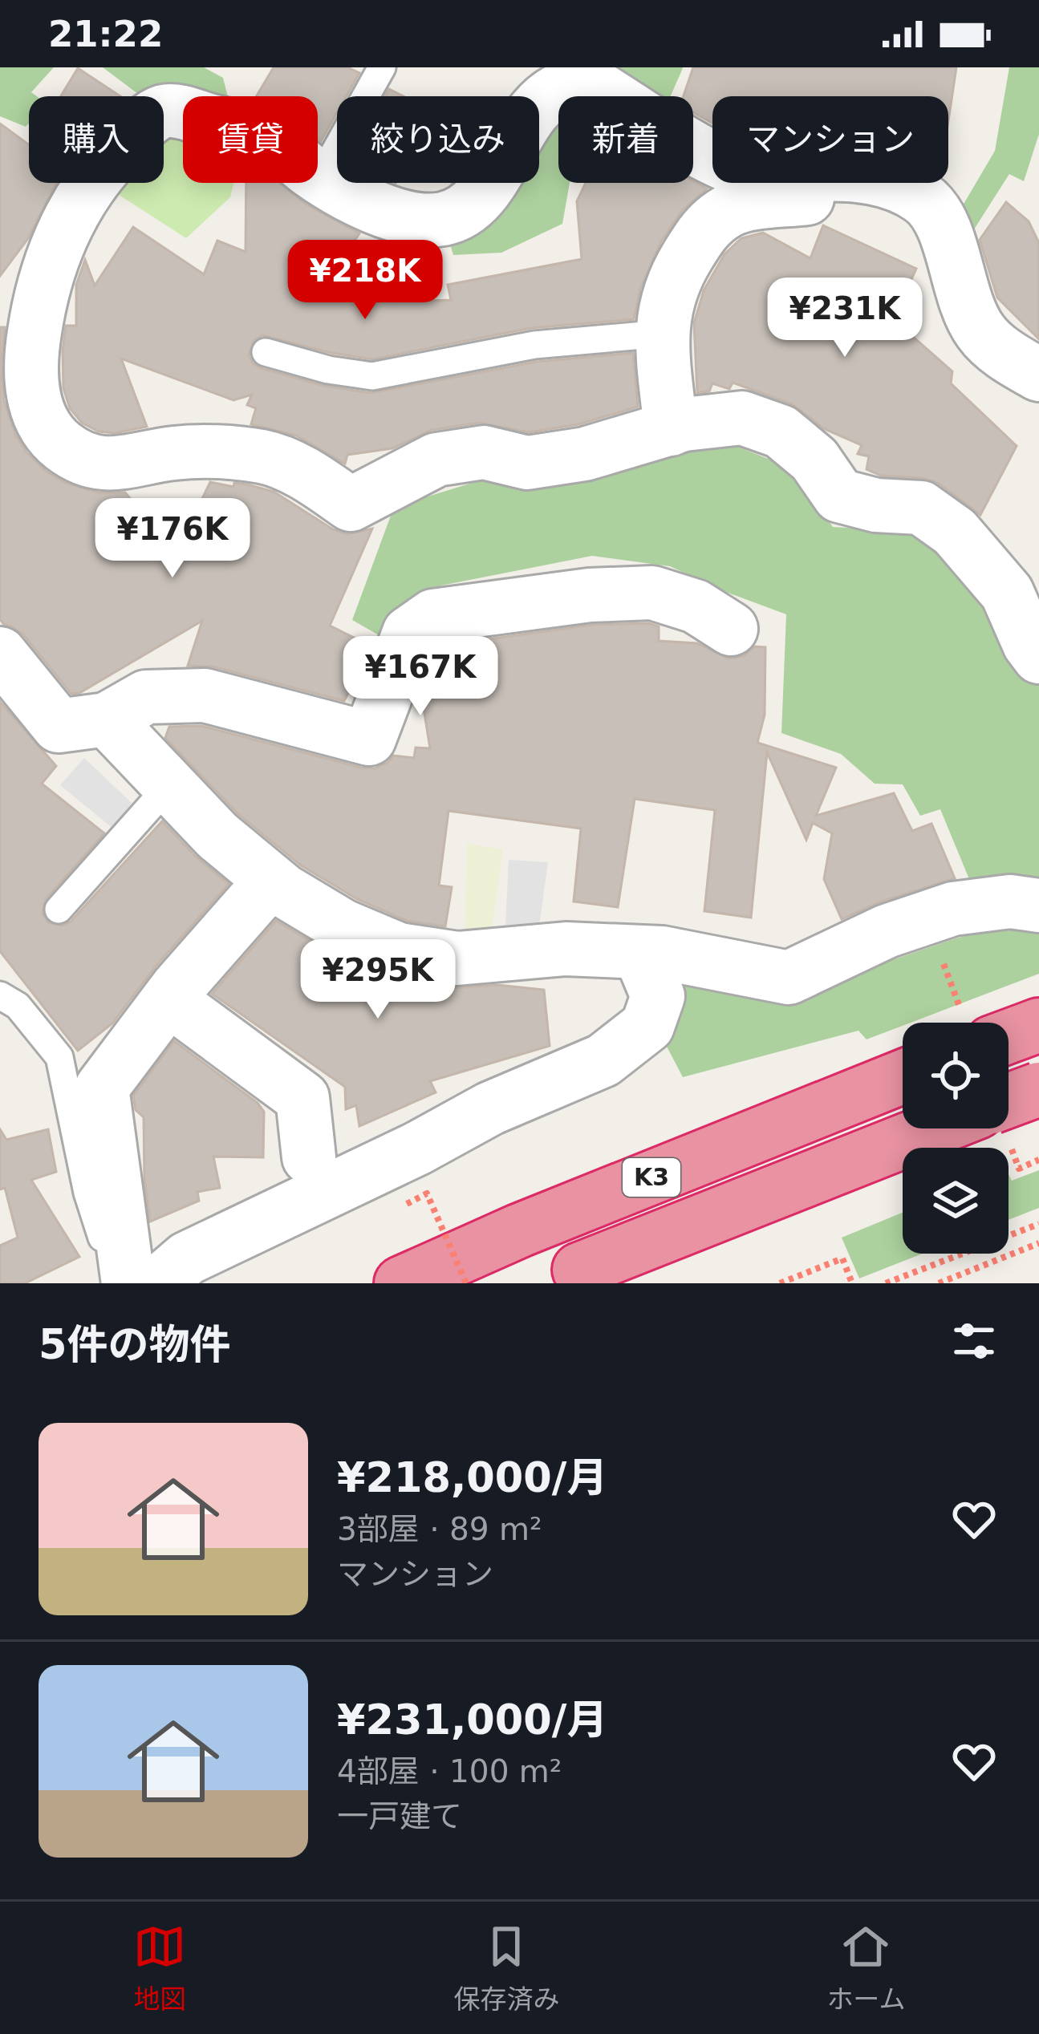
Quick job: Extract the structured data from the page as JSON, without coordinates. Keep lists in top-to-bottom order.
{
  "streets": {
    "highway": ["K3"]
  },
  "page": {
    "status": "21:22",
    "chip": [
      "購入",
      "賃貸",
      "絞り込み",
      "新着",
      "マンション"
    ],
    "price": [
      "¥218K",
      "¥231K",
      "¥176K",
      "¥167K",
      "¥295K"
    ],
    "heading": "5件の物件",
    "list": [
      {
        "name": "¥218,000/月",
        "note": "3部屋 · 89 m² · マンション"
      },
      {
        "name": "¥231,000/月",
        "note": "4部屋 · 100 m² · 一戸建て"
      }
    ],
    "tabs": ["地図", "保存済み", "ホーム"]
  }
}
